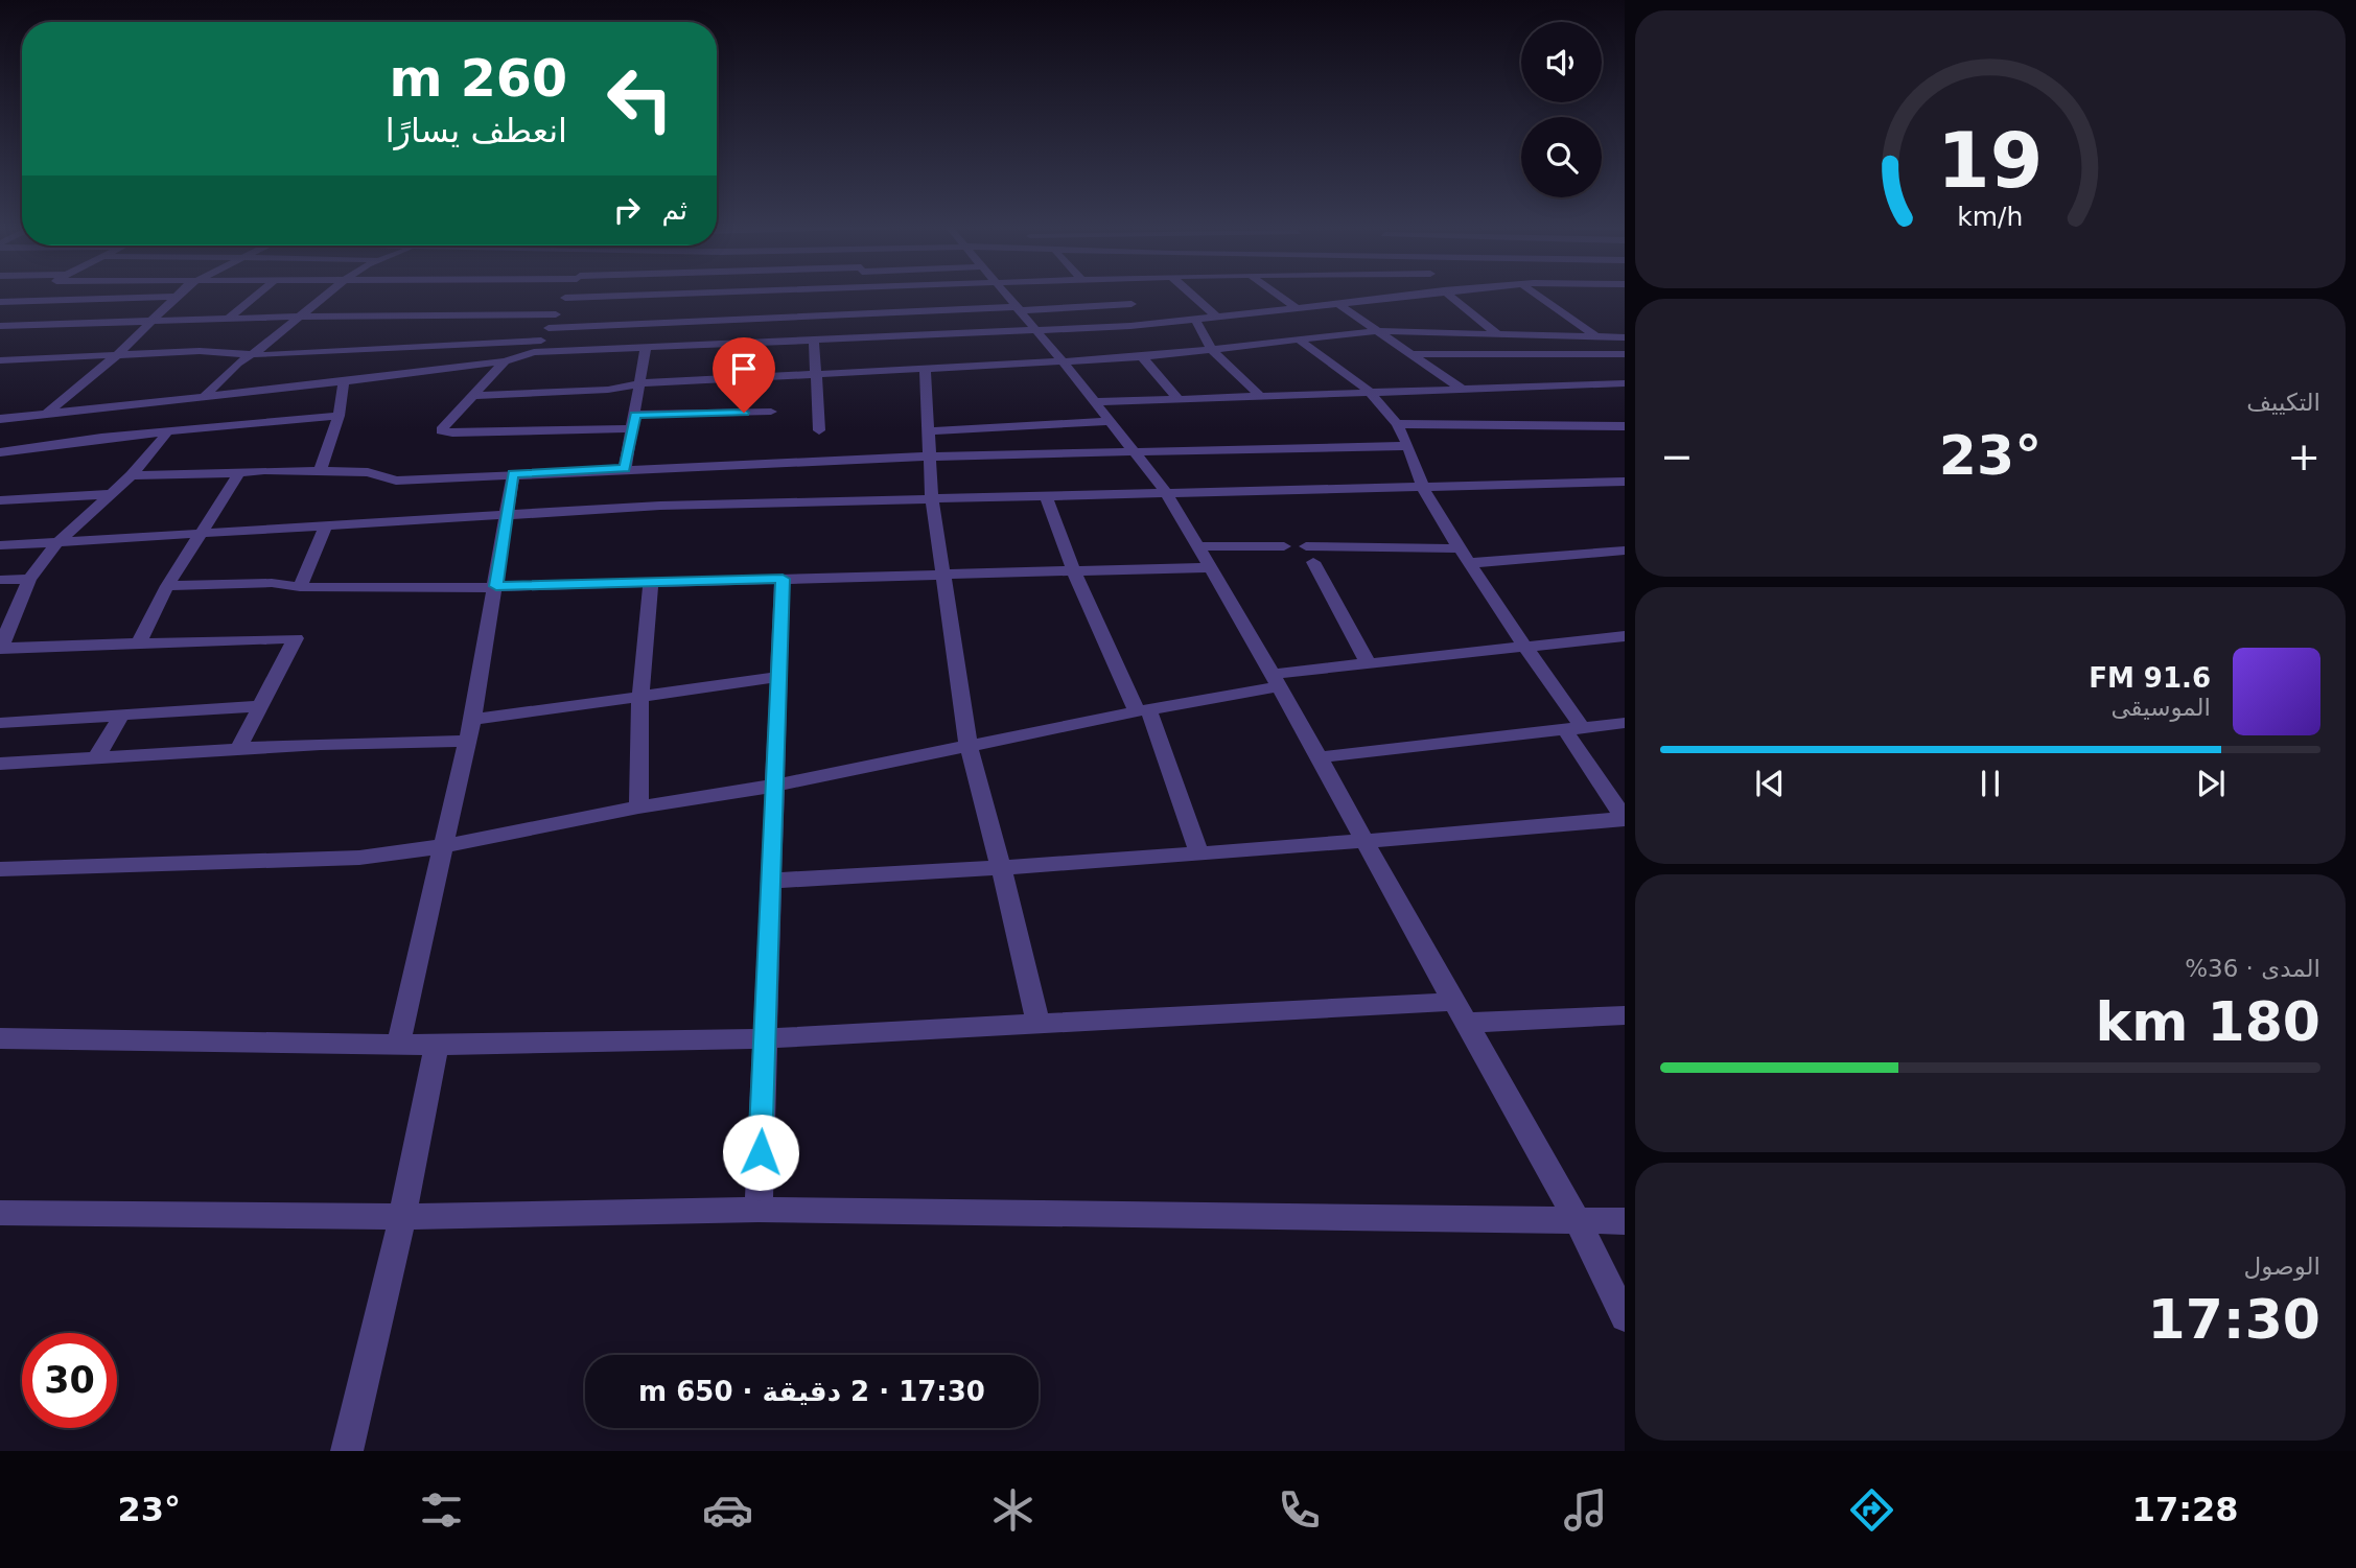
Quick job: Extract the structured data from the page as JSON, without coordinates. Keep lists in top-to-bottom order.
{
  "page": {
    "turn": ["260 m", "انعطف يسارًا"],
    "then": "ثم",
    "tile": [
      "التكييف",
      ["المدى · 36%", "180 km"],
      ["الوصول", "17:30"]
    ],
    "heat": ["−", "23°", "+"],
    "song": ["91.6 FM", "الموسيقى"],
    "limit": "30",
    "trip": "17:30 · 2 دقيقة · 650 m",
    "tabs": ["17:28", "23°"],
    "gauge": ["19", "km/h"]
  }
}
